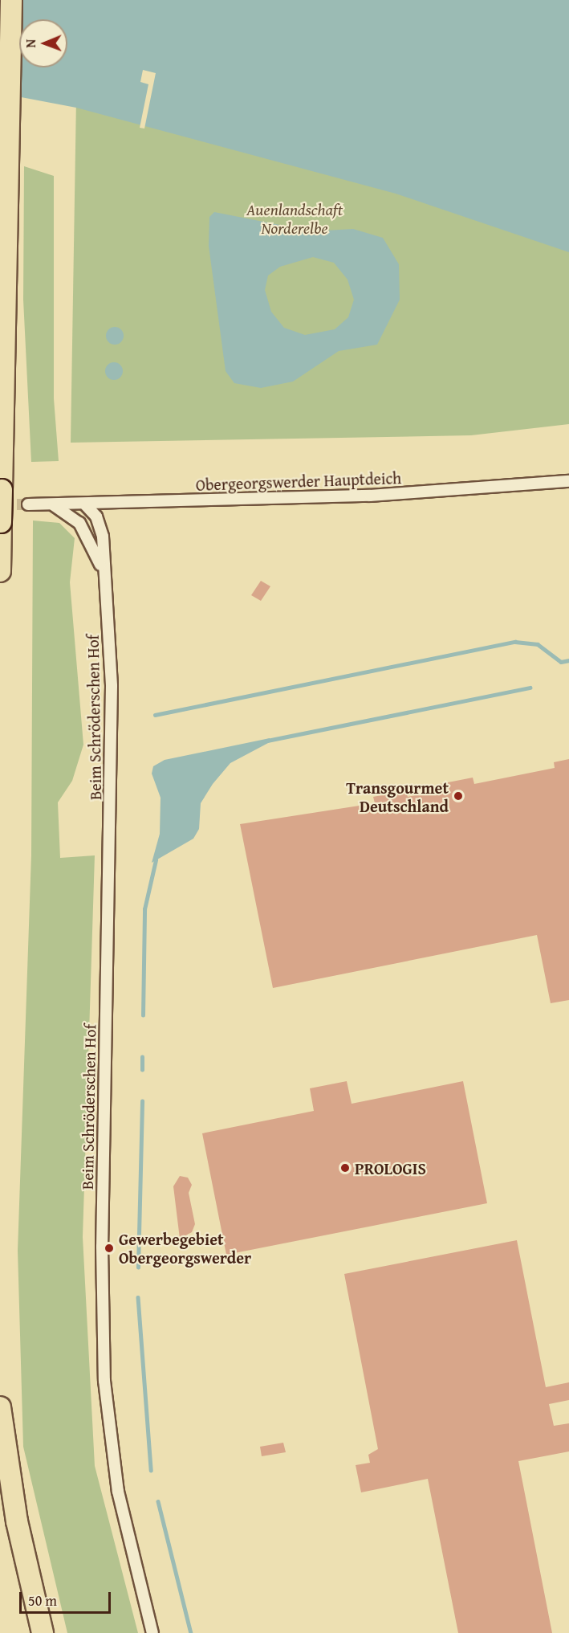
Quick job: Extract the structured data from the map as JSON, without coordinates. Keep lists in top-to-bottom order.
{
  "streets": {
    "street": ["Obergeorgswerder Hauptdeich", "Beim Schröderschen Hof"]
  },
  "crossings": [
    ["Obergeorgswerder Hauptdeich", "Beim Schröderschen Hof"]
  ],
  "parks": ["Auenlandschaft Norderelbe"],
  "places": ["Transgourmet Deutschland", "PROLOGIS", "Gewerbegebiet Obergeorgswerder"],
  "scale_bar": "50 m",
  "north": "left"
}
